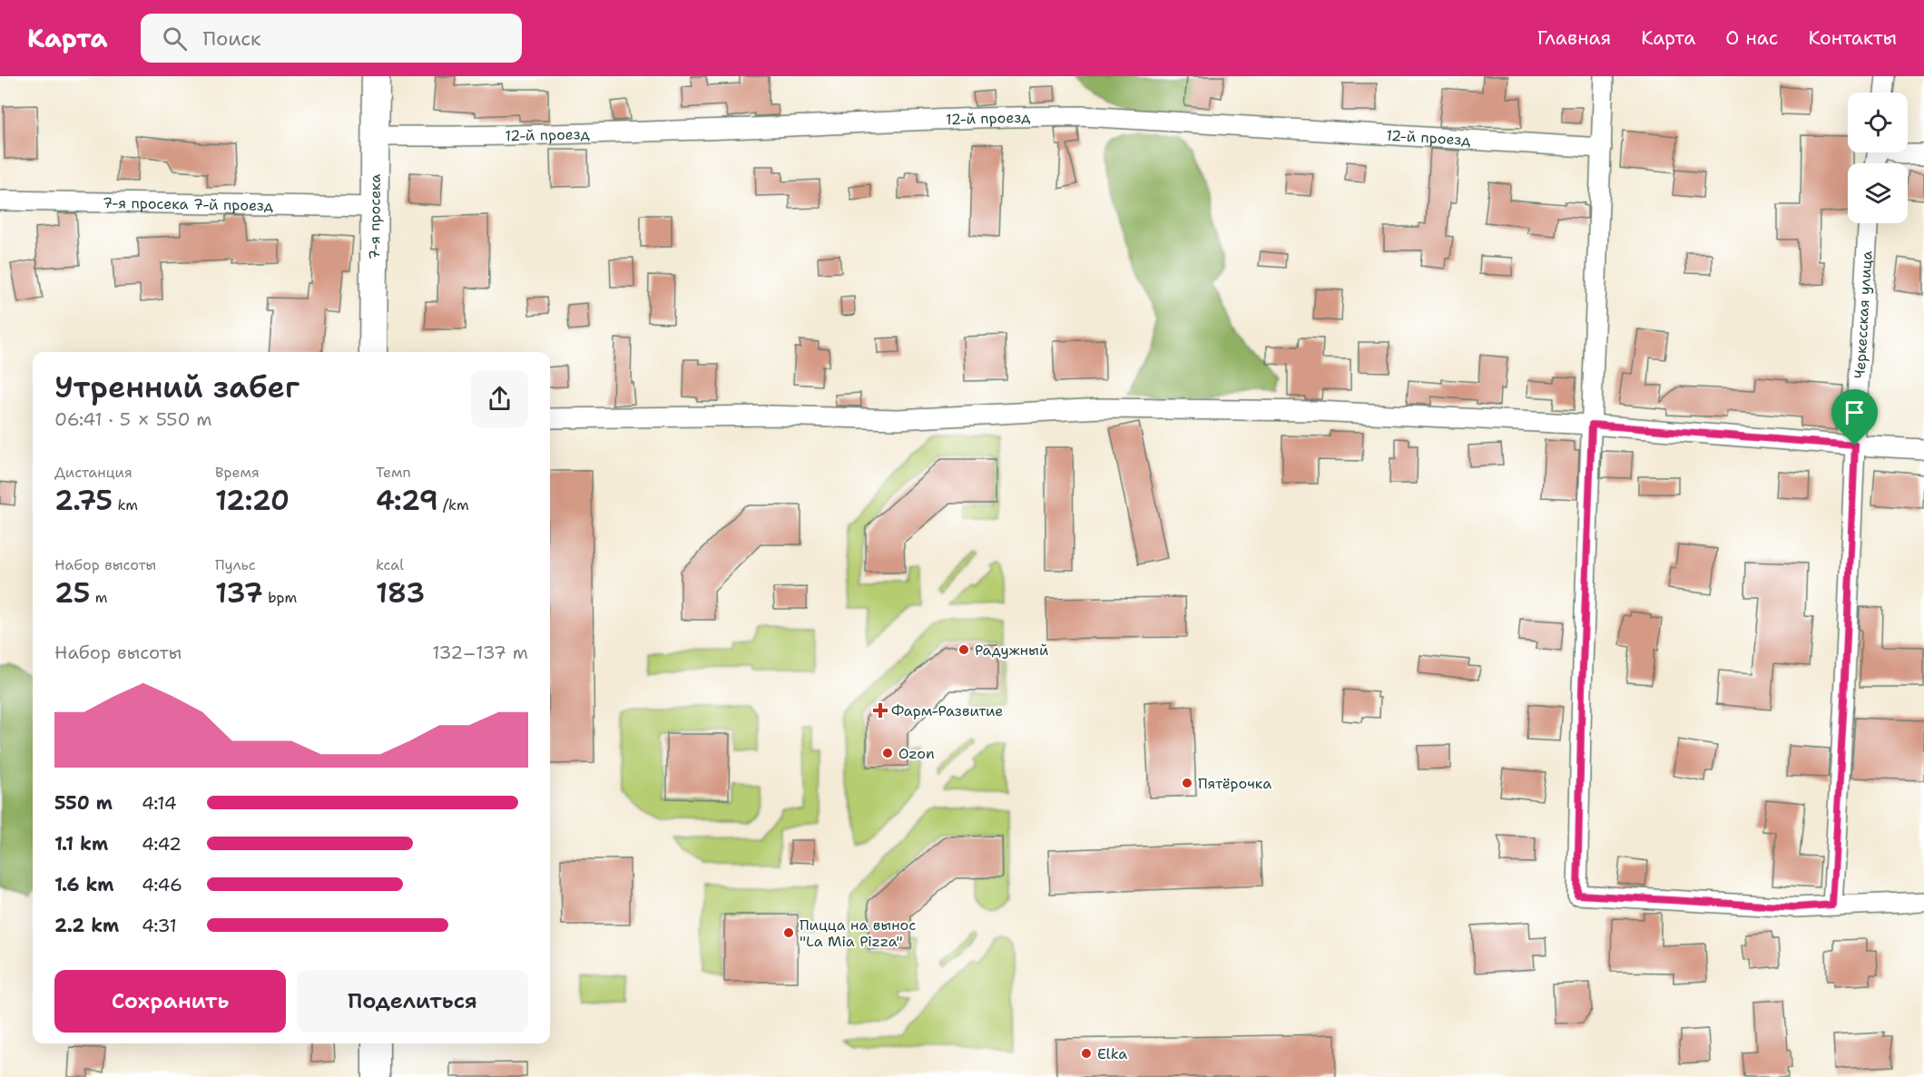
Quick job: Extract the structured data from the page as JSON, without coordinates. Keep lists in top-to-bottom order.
{
  "streets": {
    "street": [
      "12-й проезд",
      "7-я просека 7-й проезд",
      "7-я просека",
      "Черкесская улица"
    ]
  },
  "crossings": [
    ["12-й проезд", "7-я просека"],
    ["7-я просека 7-й проезд", "7-я просека"]
  ],
  "places": {
    "other": [
      "Радужный",
      "Ozon",
      "Пятёрочка",
      "Пицца на вынос \"La Mia Pizza\"",
      "Elka"
    ],
    "health": ["Фарм-Развитие"]
  },
  "page": {
    "header": "Карта",
    "search": "Поиск",
    "nav": [
      "Главная",
      "Карта",
      "О нас",
      "Контакты"
    ],
    "heading": ["Утренний забег", "06:41 · 5 × 550 m"],
    "stats": [
      ["Дистанция", "2.75 km"],
      ["Время", "12:20"],
      ["Темп", "4:29 /km"],
      ["Набор высоты", "25 m"],
      ["Пульс", "137 bpm"],
      ["kcal", "183"]
    ],
    "chart": ["Набор высоты", "132–137 m"],
    "list": [
      {
        "name": "550 m",
        "note": "4:14"
      },
      {
        "name": "1.1 km",
        "note": "4:42"
      },
      {
        "name": "1.6 km",
        "note": "4:46"
      },
      {
        "name": "2.2 km",
        "note": "4:31"
      }
    ],
    "buttons": ["Сохранить", "Поделиться"]
  }
}
